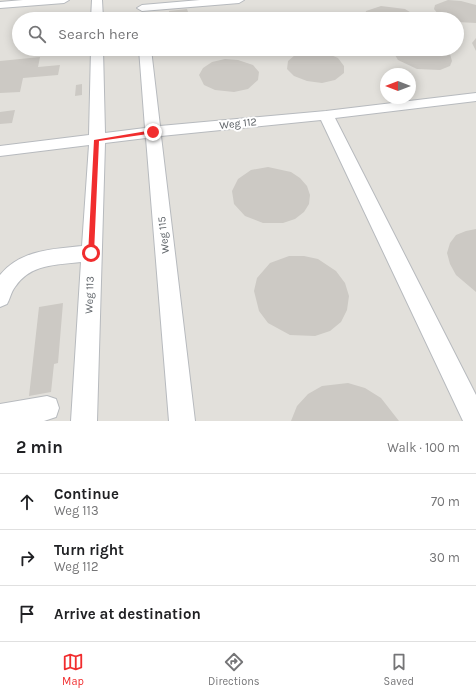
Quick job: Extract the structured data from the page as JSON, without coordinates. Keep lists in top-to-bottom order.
{
  "streets": {
    "lane": ["Weg 112", "Weg 115", "Weg 113"]
  },
  "crossings": [
    ["Weg 112", "Weg 115"],
    ["Weg 112", "Weg 113"]
  ],
  "north": "left",
  "page": {
    "search": "Search here",
    "heading": ["2 min", "Walk · 100 m"],
    "list": [
      ["Continue", "Weg 113", "70 m"],
      ["Turn right", "Weg 112", "30 m"],
      "Arrive at destination"
    ],
    "nav": ["Map", "Directions", "Saved"]
  }
}
